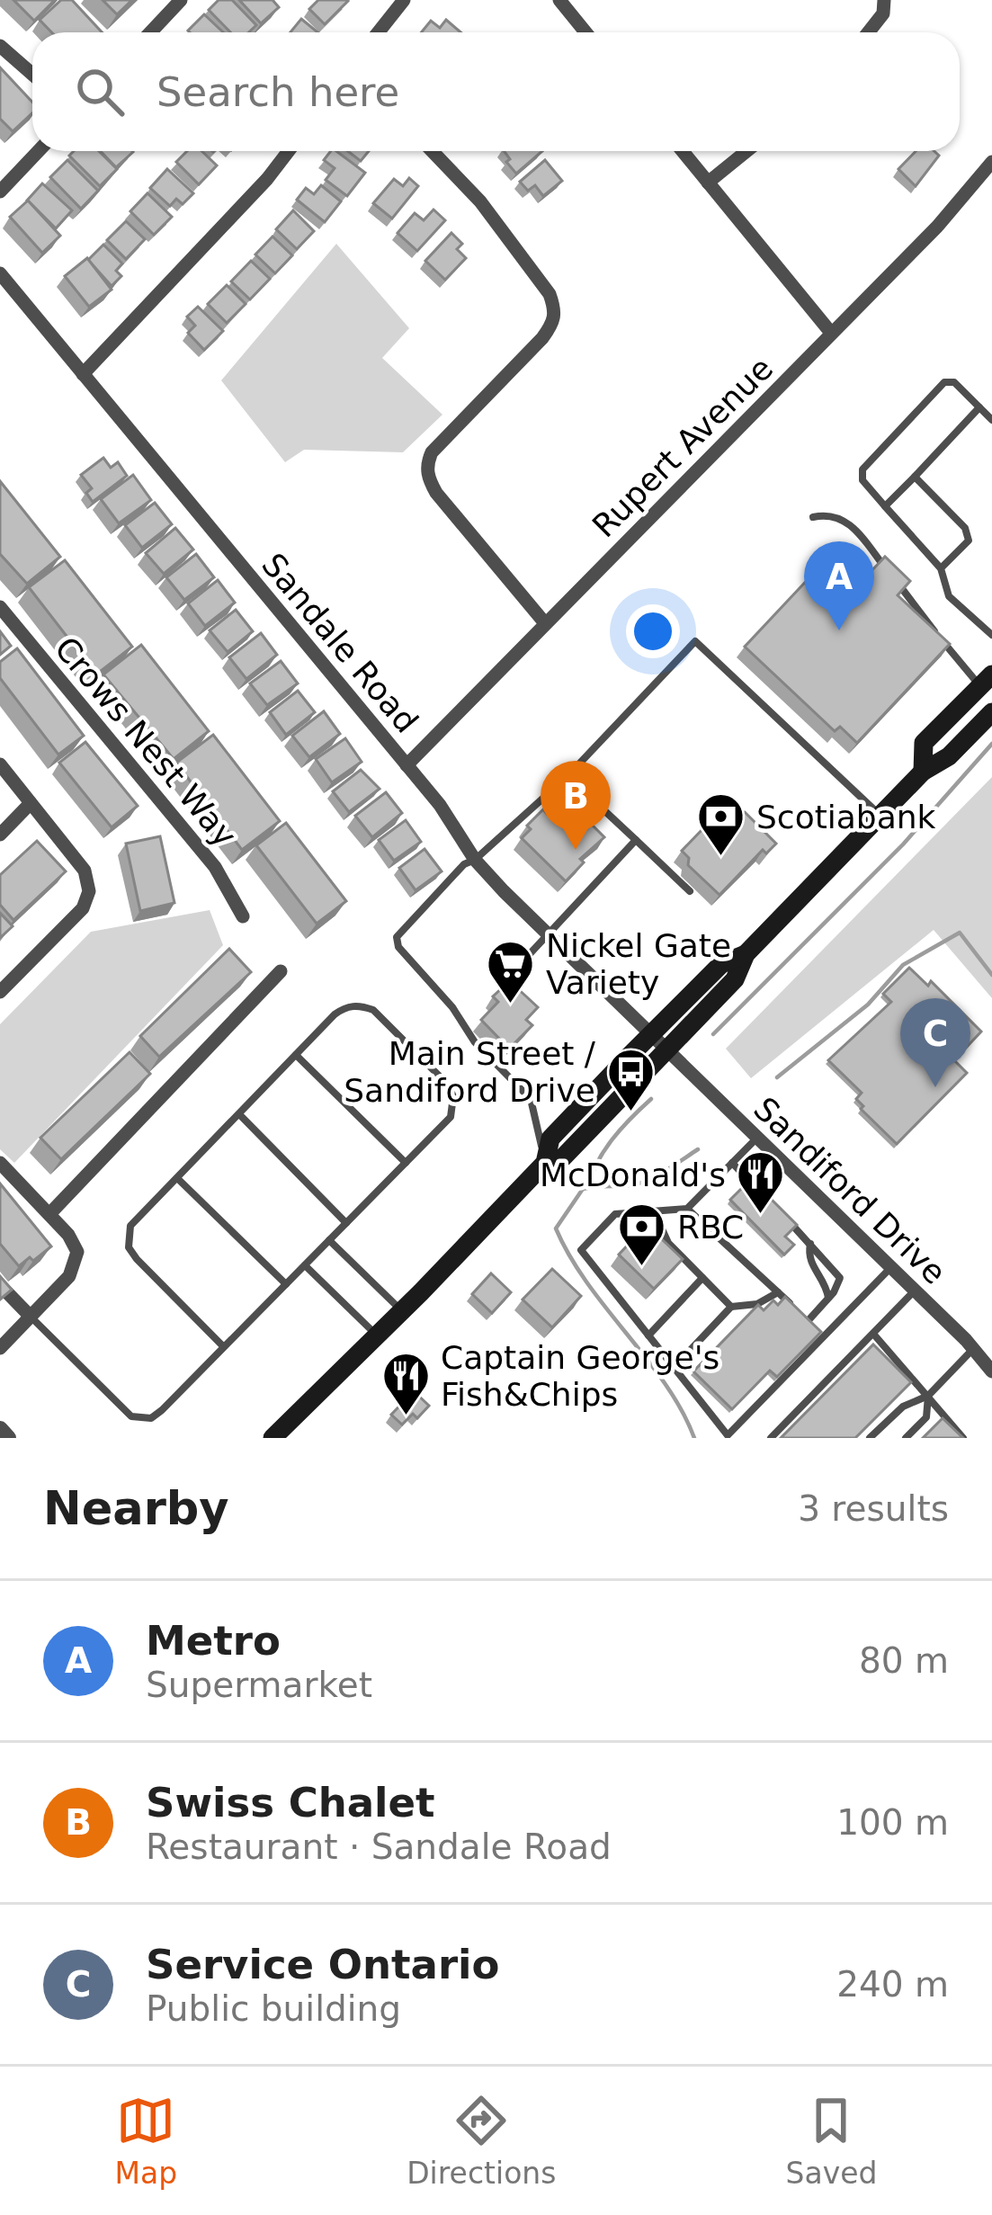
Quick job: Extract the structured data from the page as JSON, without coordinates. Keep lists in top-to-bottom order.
{
  "streets": {
    "street": [
      "Rupert Avenue",
      "Sandale Road",
      "Crows Nest Way",
      "Sandiford Drive"
    ]
  },
  "crossings": [
    ["Rupert Avenue", "Sandale Road"],
    ["Sandale Road", "Sandiford Drive"]
  ],
  "places": {
    "bank": ["Scotiabank", "RBC"],
    "supermarket": ["Nickel Gate Variety"],
    "bus stop": ["Main Street / Sandiford Drive"],
    "restaurant": ["McDonald's", "Captain George's Fish&Chips"]
  },
  "page": {
    "search": "Search here",
    "pins": ["A", "B", "C"],
    "heading": ["Nearby", "3 results"],
    "list": [
      {
        "mark": "A",
        "name": "Metro",
        "note": "Supermarket",
        "value": "80 m"
      },
      {
        "mark": "B",
        "name": "Swiss Chalet",
        "note": "Restaurant · Sandale Road",
        "value": "100 m"
      },
      {
        "mark": "C",
        "name": "Service Ontario",
        "note": "Public building",
        "value": "240 m"
      }
    ],
    "nav": ["Map", "Directions", "Saved"]
  }
}
